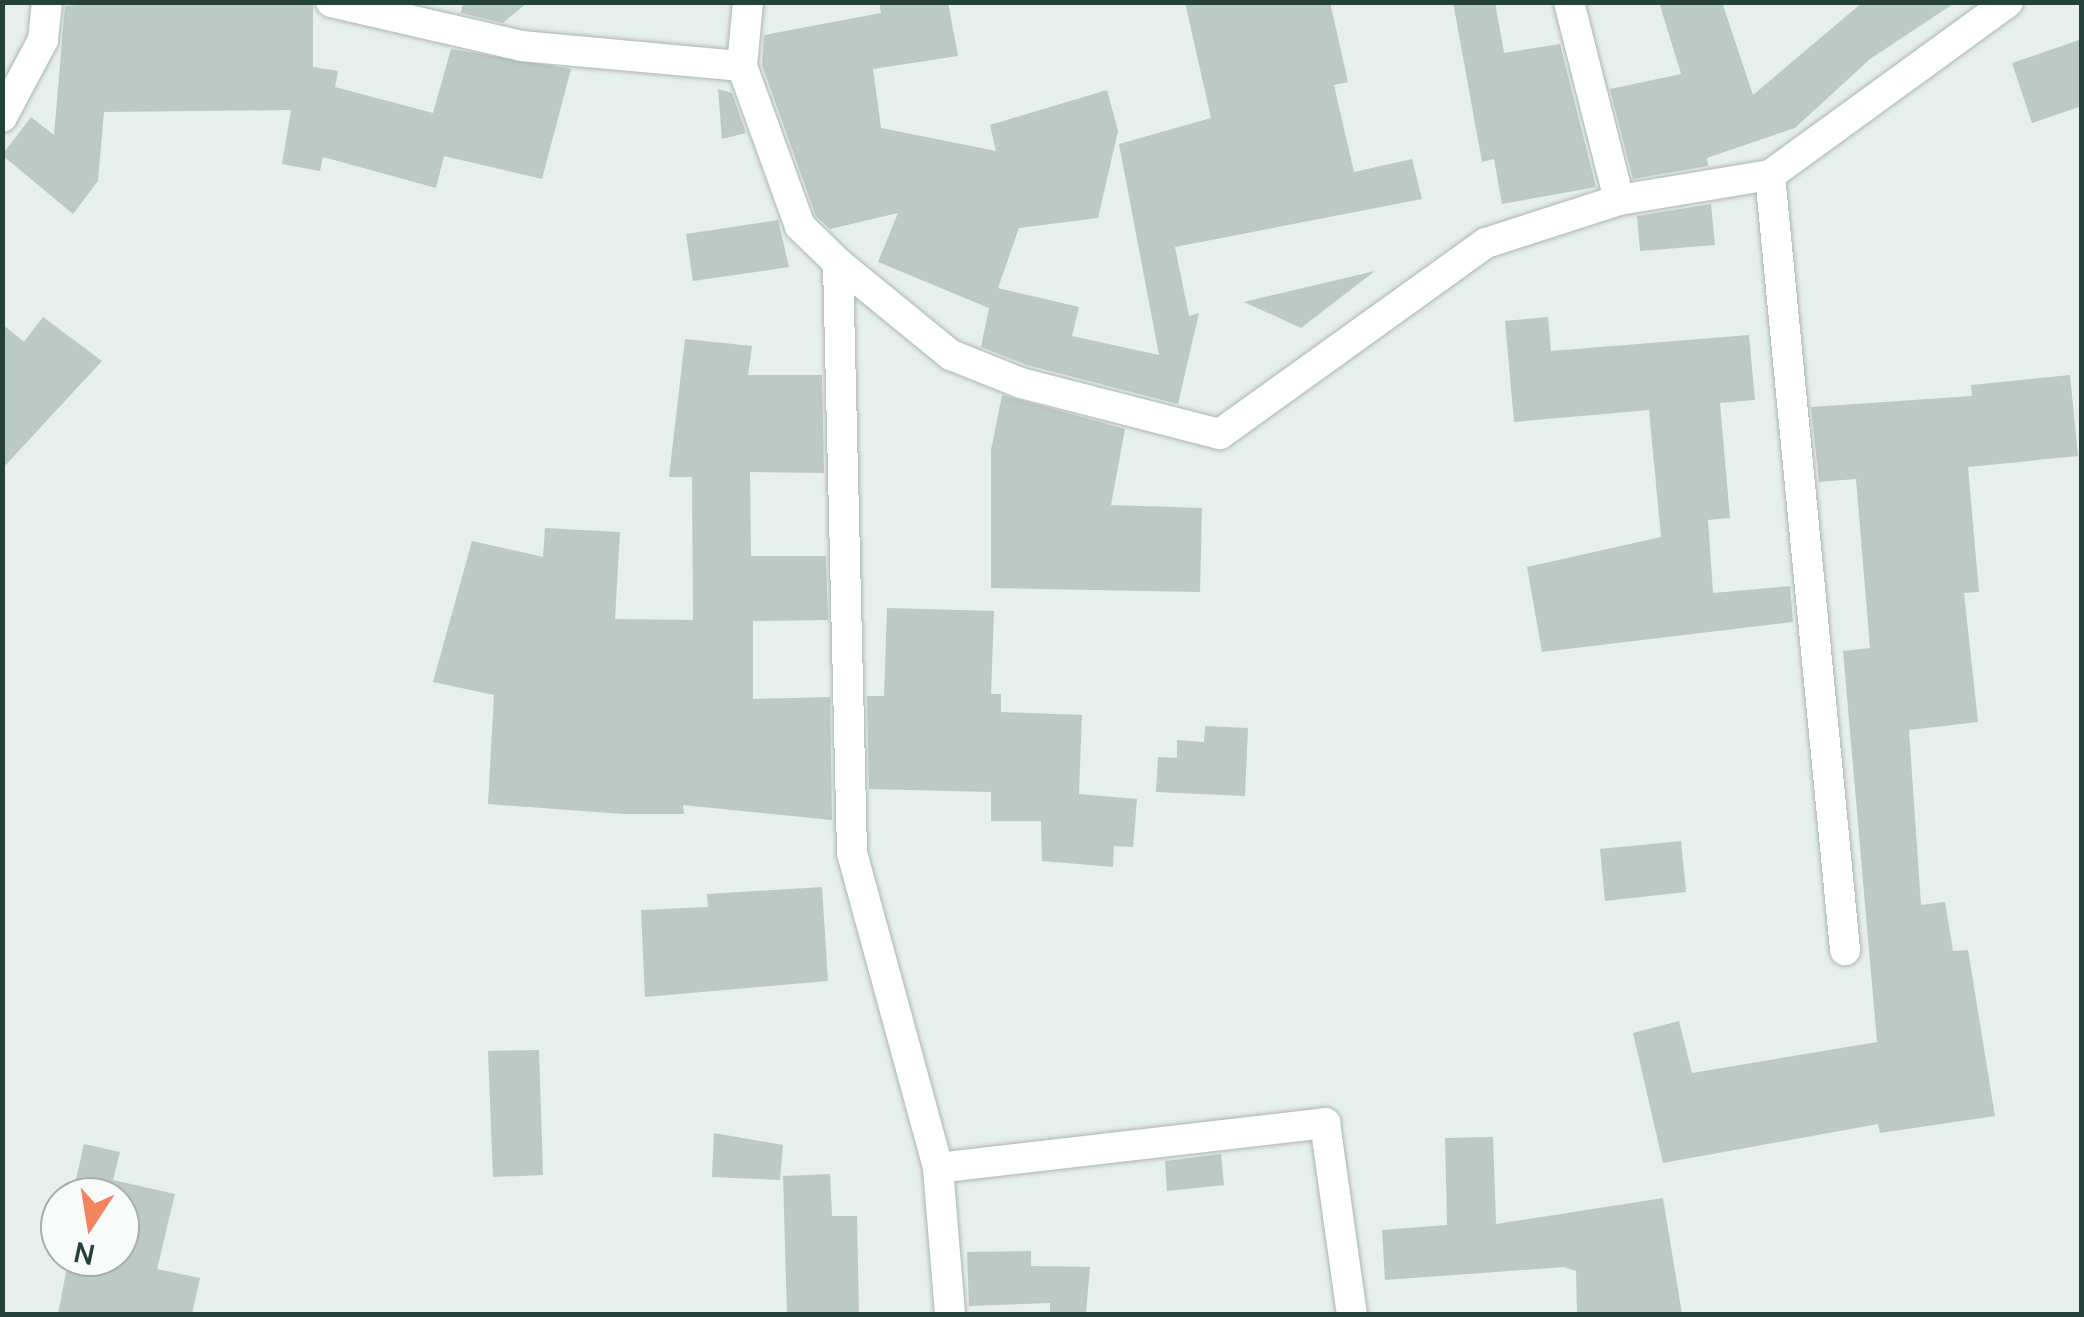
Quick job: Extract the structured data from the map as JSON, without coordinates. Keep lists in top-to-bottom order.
{
  "north": "bottom"
}
